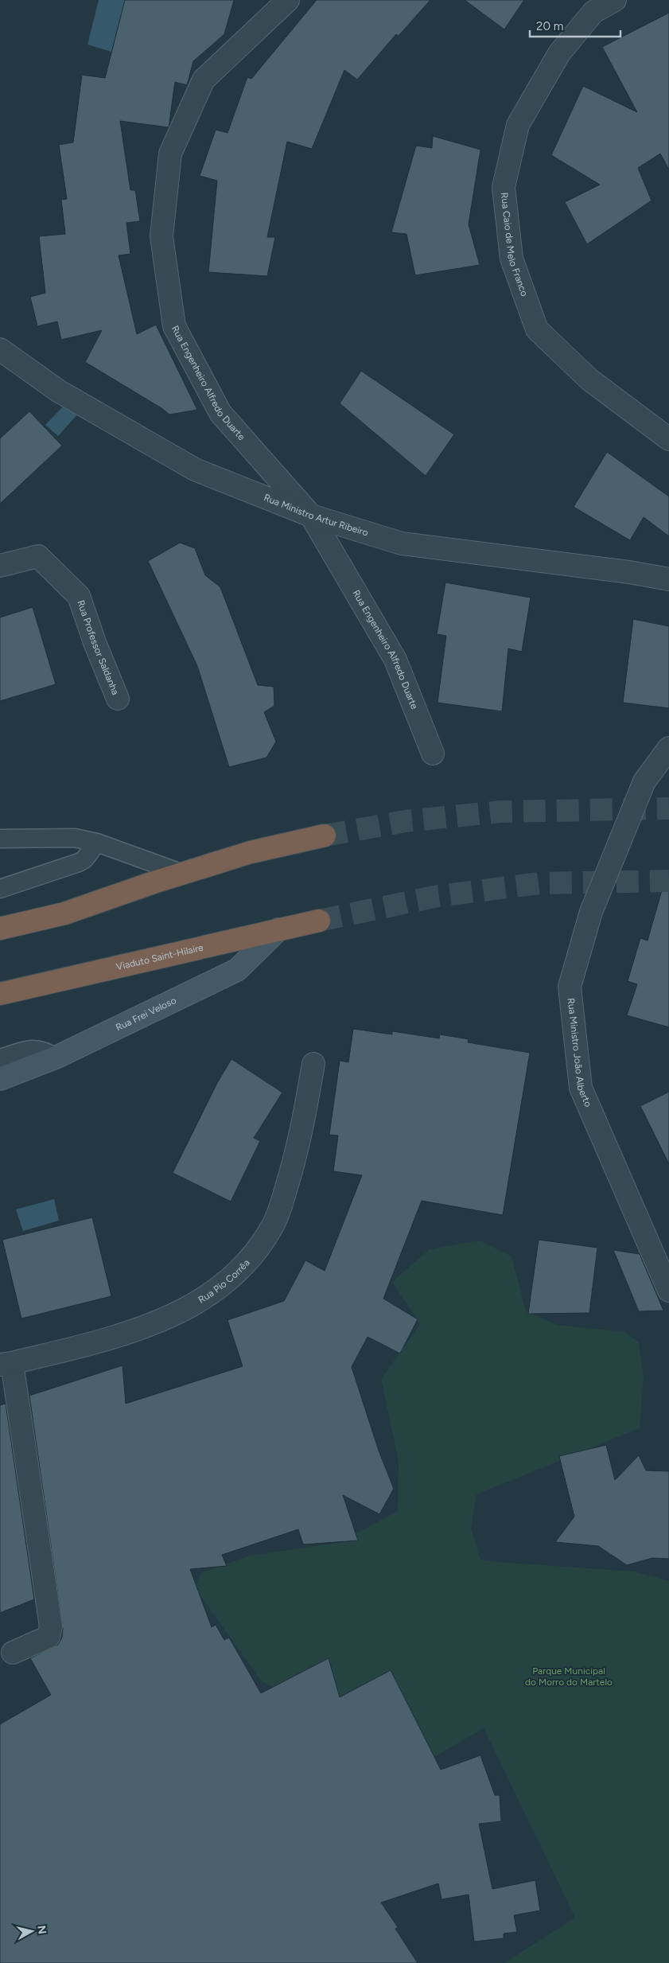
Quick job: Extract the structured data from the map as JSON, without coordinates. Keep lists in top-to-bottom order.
{
  "streets": {
    "highway": ["Viaduto Saint-Hilaire"],
    "street": [
      "Rua Caio de Melo Franco",
      "Rua Engenheiro Alfredo Duarte",
      "Rua Ministro Artur Ribeiro",
      "Rua Professor Saldanha",
      "Rua Frei Veloso",
      "Rua Ministro João Alberto",
      "Rua Pio Corrêa"
    ]
  },
  "crossings": [
    ["Rua Engenheiro Alfredo Duarte", "Rua Ministro Artur Ribeiro"],
    ["Viaduto Saint-Hilaire", "Rua Frei Veloso"]
  ],
  "parks": ["Parque Municipal do Morro do Martelo"],
  "scale_bar": "20 m",
  "north": "right"
}
